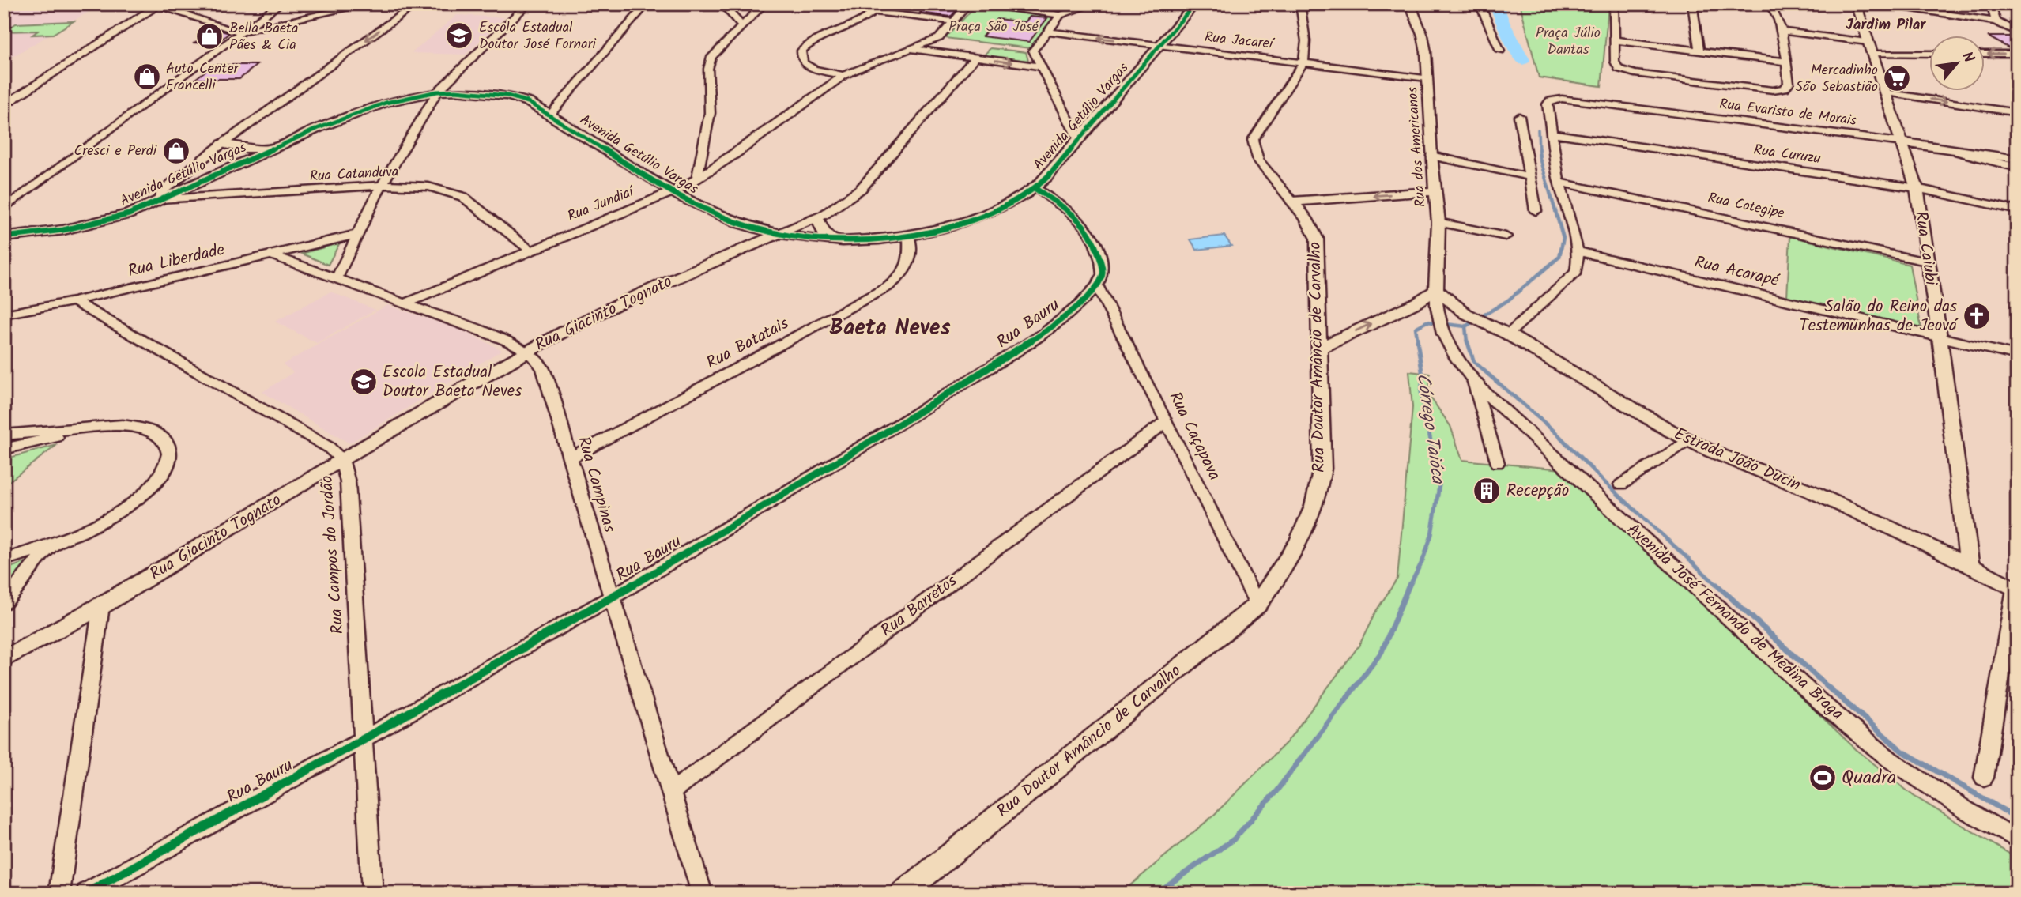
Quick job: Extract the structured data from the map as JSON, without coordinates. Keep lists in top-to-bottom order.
{
  "streets": {
    "street": [
      "Rua Jacareí",
      "Rua Evaristo de Morais",
      "Avenida Getúlio Vargas",
      "Rua dos Americanos",
      "Rua Curuzu",
      "Rua Catanduva",
      "Rua Jundiaí",
      "Rua Cotegipe",
      "Rua Caiubi",
      "Rua Liberdade",
      "Rua Acarapé",
      "Rua Giacinto Tognato",
      "Rua Bauru",
      "Rua Batatais",
      "Rua Doutor Amâncio de Carvalho",
      "Rua Caçapava",
      "Estrada João Ducin",
      "Rua Campinas",
      "Rua Campos do Jordão",
      "Rua Barretos",
      "Avenida José Fernando de Medina Braga"
    ]
  },
  "crossings": [
    ["Rua Jacareí", "Avenida Getúlio Vargas"],
    ["Rua Jacareí", "Rua dos Americanos"],
    ["Rua Jacareí", "Rua Doutor Amâncio de Carvalho"],
    ["Rua Evaristo de Morais", "Rua Curuzu"],
    ["Rua Evaristo de Morais", "Rua Caiubi"],
    ["Avenida Getúlio Vargas", "Rua Catanduva"],
    ["Avenida Getúlio Vargas", "Rua Jundiaí"],
    ["Avenida Getúlio Vargas", "Rua Giacinto Tognato"],
    ["Avenida Getúlio Vargas", "Rua Batatais"],
    ["Rua dos Americanos", "Estrada João Ducin"],
    ["Rua dos Americanos", "Avenida José Fernando de Medina Braga"],
    ["Rua Curuzu", "Rua Caiubi"],
    ["Rua Catanduva", "Rua Jundiaí"],
    ["Rua Jundiaí", "Rua Campinas"],
    ["Rua Cotegipe", "Rua Caiubi"],
    ["Rua Caiubi", "Rua Acarapé"],
    ["Rua Caiubi", "Estrada João Ducin"],
    ["Rua Liberdade", "Rua Campinas"],
    ["Rua Liberdade", "Rua Campos do Jordão"],
    ["Rua Giacinto Tognato", "Rua Campinas"],
    ["Rua Giacinto Tognato", "Rua Campos do Jordão"],
    ["Rua Bauru", "Rua Caçapava"],
    ["Rua Bauru", "Rua Campinas"],
    ["Rua Bauru", "Rua Campos do Jordão"],
    ["Rua Batatais", "Rua Campinas"],
    ["Rua Doutor Amâncio de Carvalho", "Rua Caçapava"],
    ["Rua Caçapava", "Rua Barretos"],
    ["Estrada João Ducin", "Avenida José Fernando de Medina Braga"],
    ["Rua Campinas", "Rua Barretos"]
  ],
  "districts": ["Jardim Pilar", "Baeta Neves"],
  "water": ["Córrego Taióca"],
  "parks": ["Praça São José", "Praça Júlio Dantas"],
  "places": {
    "school or university": ["Escola Estadual Doutor José Fornari", "Escola Estadual Doutor Baeta Neves"],
    "shop": ["Bella Baeta Pães & Cia", "Auto Center Francelli", "Cresci e Perdi"],
    "supermarket": ["Mercadinho São Sebastião"],
    "church": ["Salão do Reino das Testemunhas de Jeová"],
    "building": ["Recepção"],
    "sports": ["Quadra"]
  },
  "north": "top right"
}
